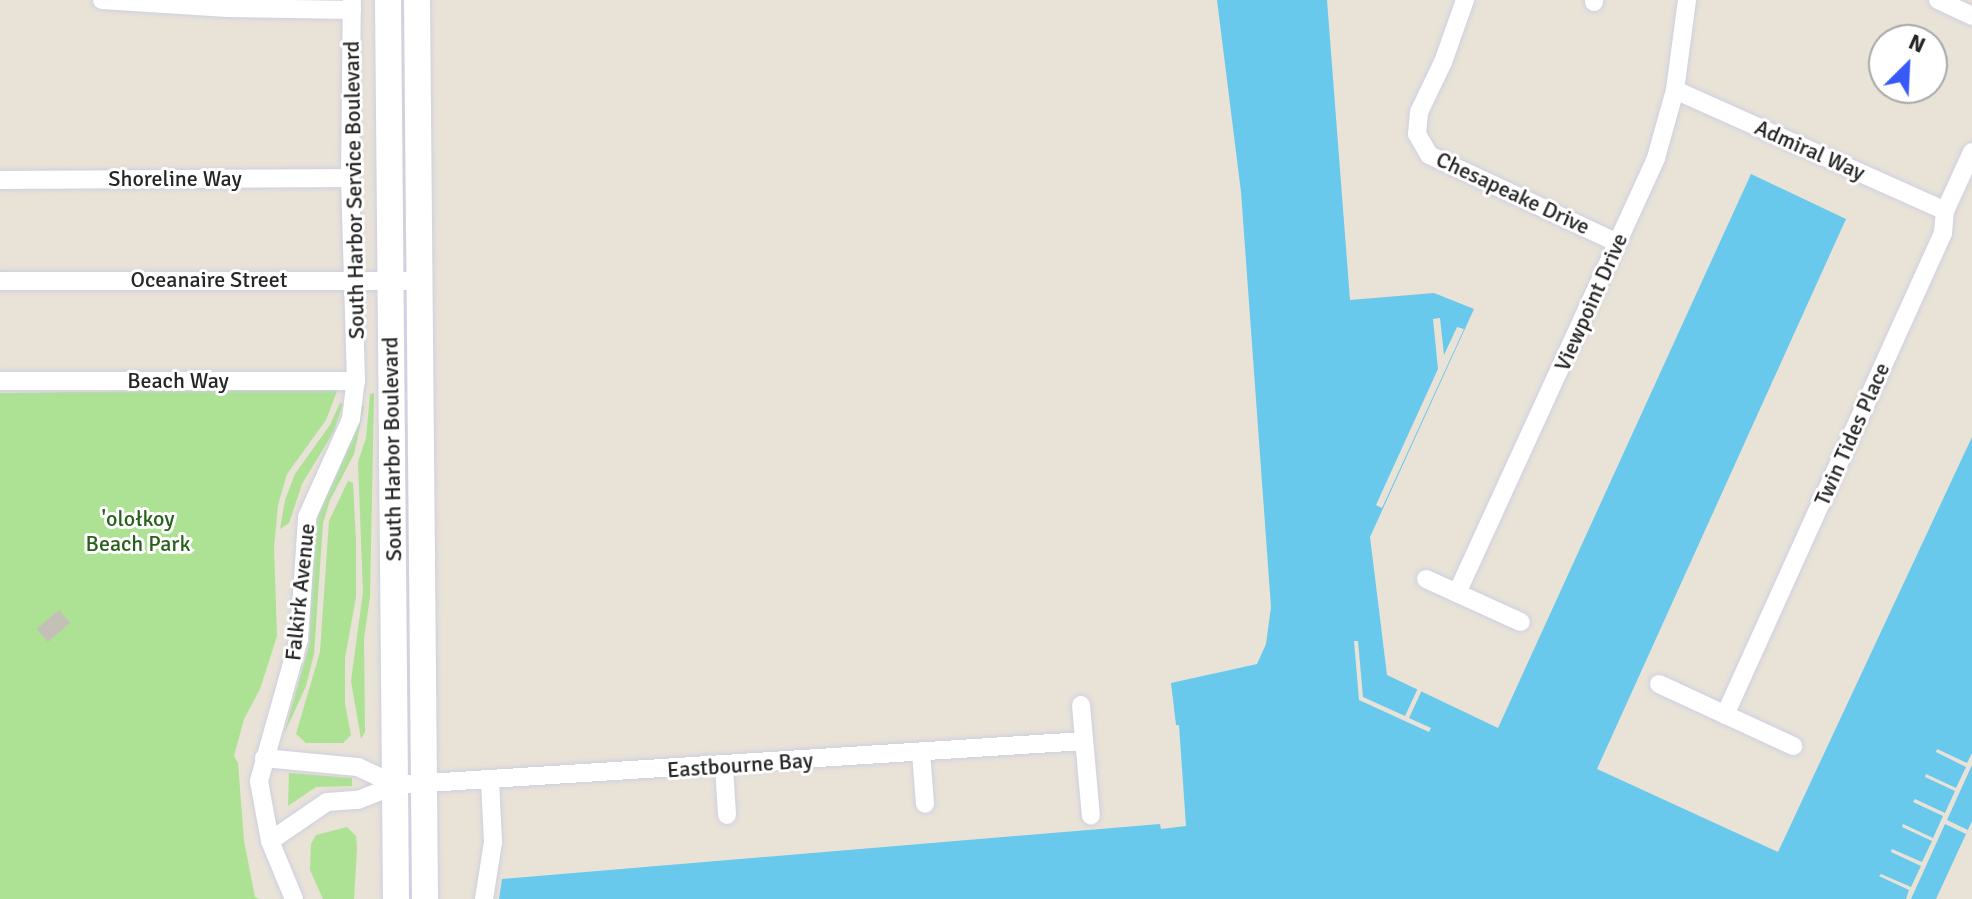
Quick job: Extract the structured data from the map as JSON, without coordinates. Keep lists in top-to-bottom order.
{
  "streets": {
    "main road": ["South Harbor Boulevard"],
    "street": [
      "Admiral Way",
      "Shoreline Way",
      "South Harbor Service Boulevard",
      "Chesapeake Drive",
      "Oceanaire Street",
      "Viewpoint Drive",
      "Beach Way",
      "Twin Tides Place",
      "Falkirk Avenue",
      "Eastbourne Bay"
    ]
  },
  "crossings": [
    ["Admiral Way", "Viewpoint Drive"],
    ["Admiral Way", "Twin Tides Place"],
    ["Shoreline Way", "South Harbor Service Boulevard"],
    ["South Harbor Service Boulevard", "Oceanaire Street"],
    ["South Harbor Service Boulevard", "Beach Way"],
    ["South Harbor Service Boulevard", "Falkirk Avenue"],
    ["Chesapeake Drive", "Viewpoint Drive"],
    ["Oceanaire Street", "South Harbor Boulevard"],
    ["Beach Way", "Falkirk Avenue"],
    ["South Harbor Boulevard", "Eastbourne Bay"],
    ["Falkirk Avenue", "Eastbourne Bay"]
  ],
  "parks": ["'olołkoy Beach Park"],
  "north": "top right"
}
